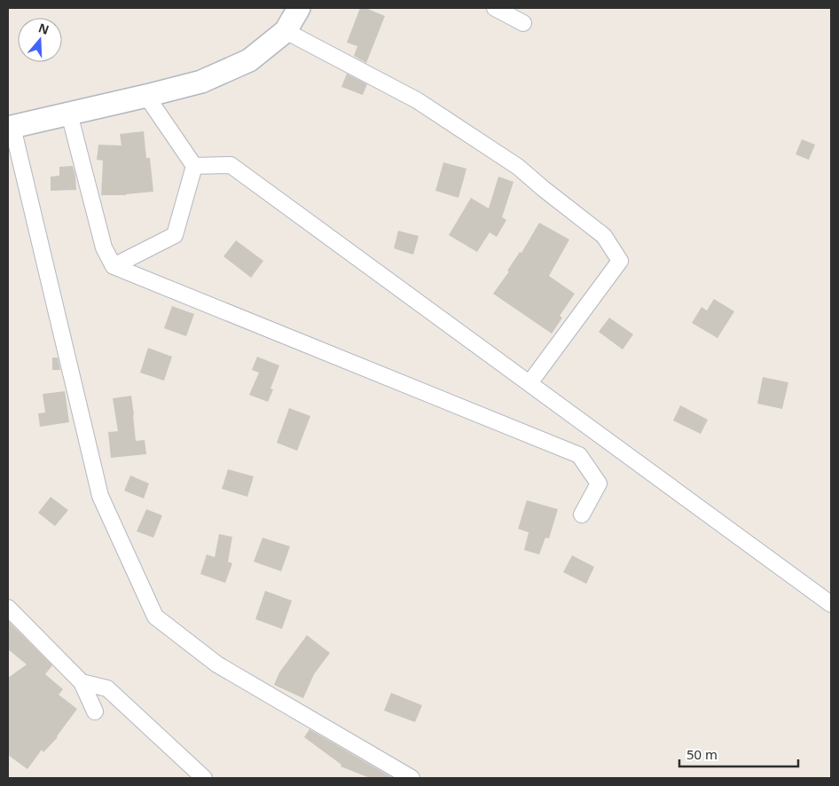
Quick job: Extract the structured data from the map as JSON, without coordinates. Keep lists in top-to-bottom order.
{
  "scale_bar": "50 m",
  "north": "top"
}
